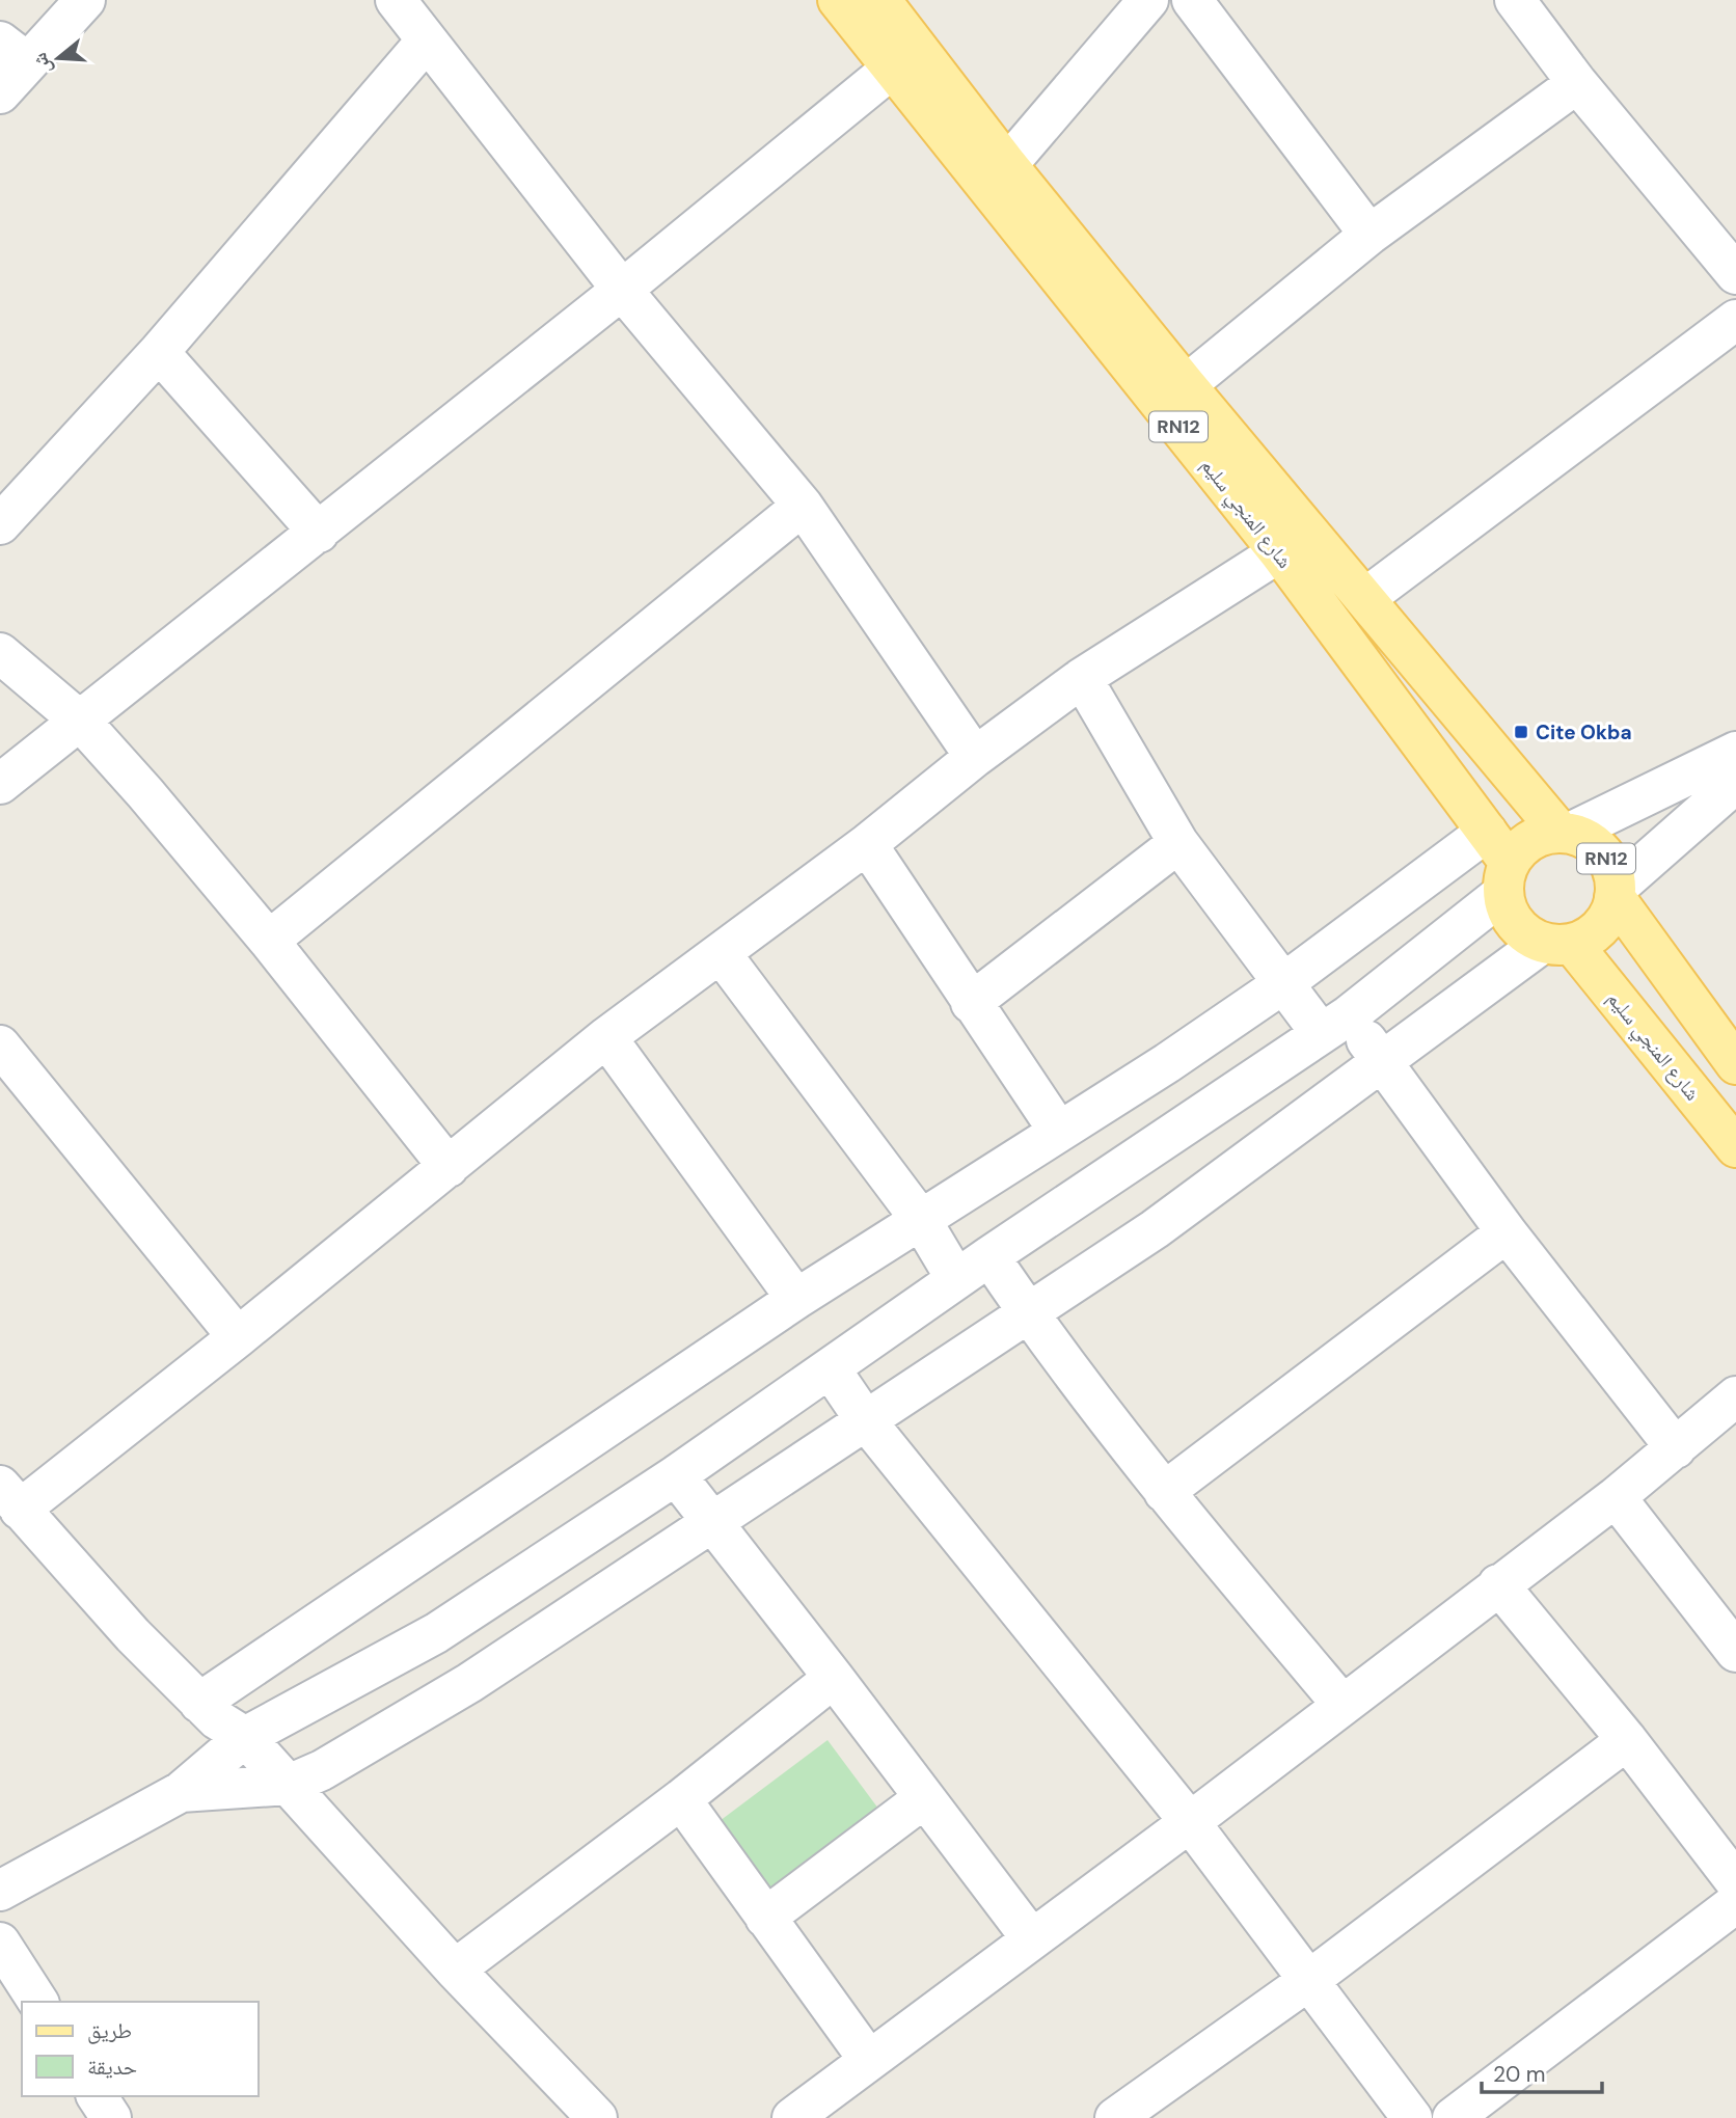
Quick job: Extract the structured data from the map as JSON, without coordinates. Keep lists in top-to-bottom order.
{
  "streets": {
    "main road": ["RN12", "شارع المنجي سليم"]
  },
  "crossings": [
    ["RN12", "شارع المنجي سليم"]
  ],
  "places": {
    "transit": ["Cite Okba"]
  },
  "legend": ["طريق", "حديقة"],
  "scale_bar": "20 m",
  "north": "left"
}
